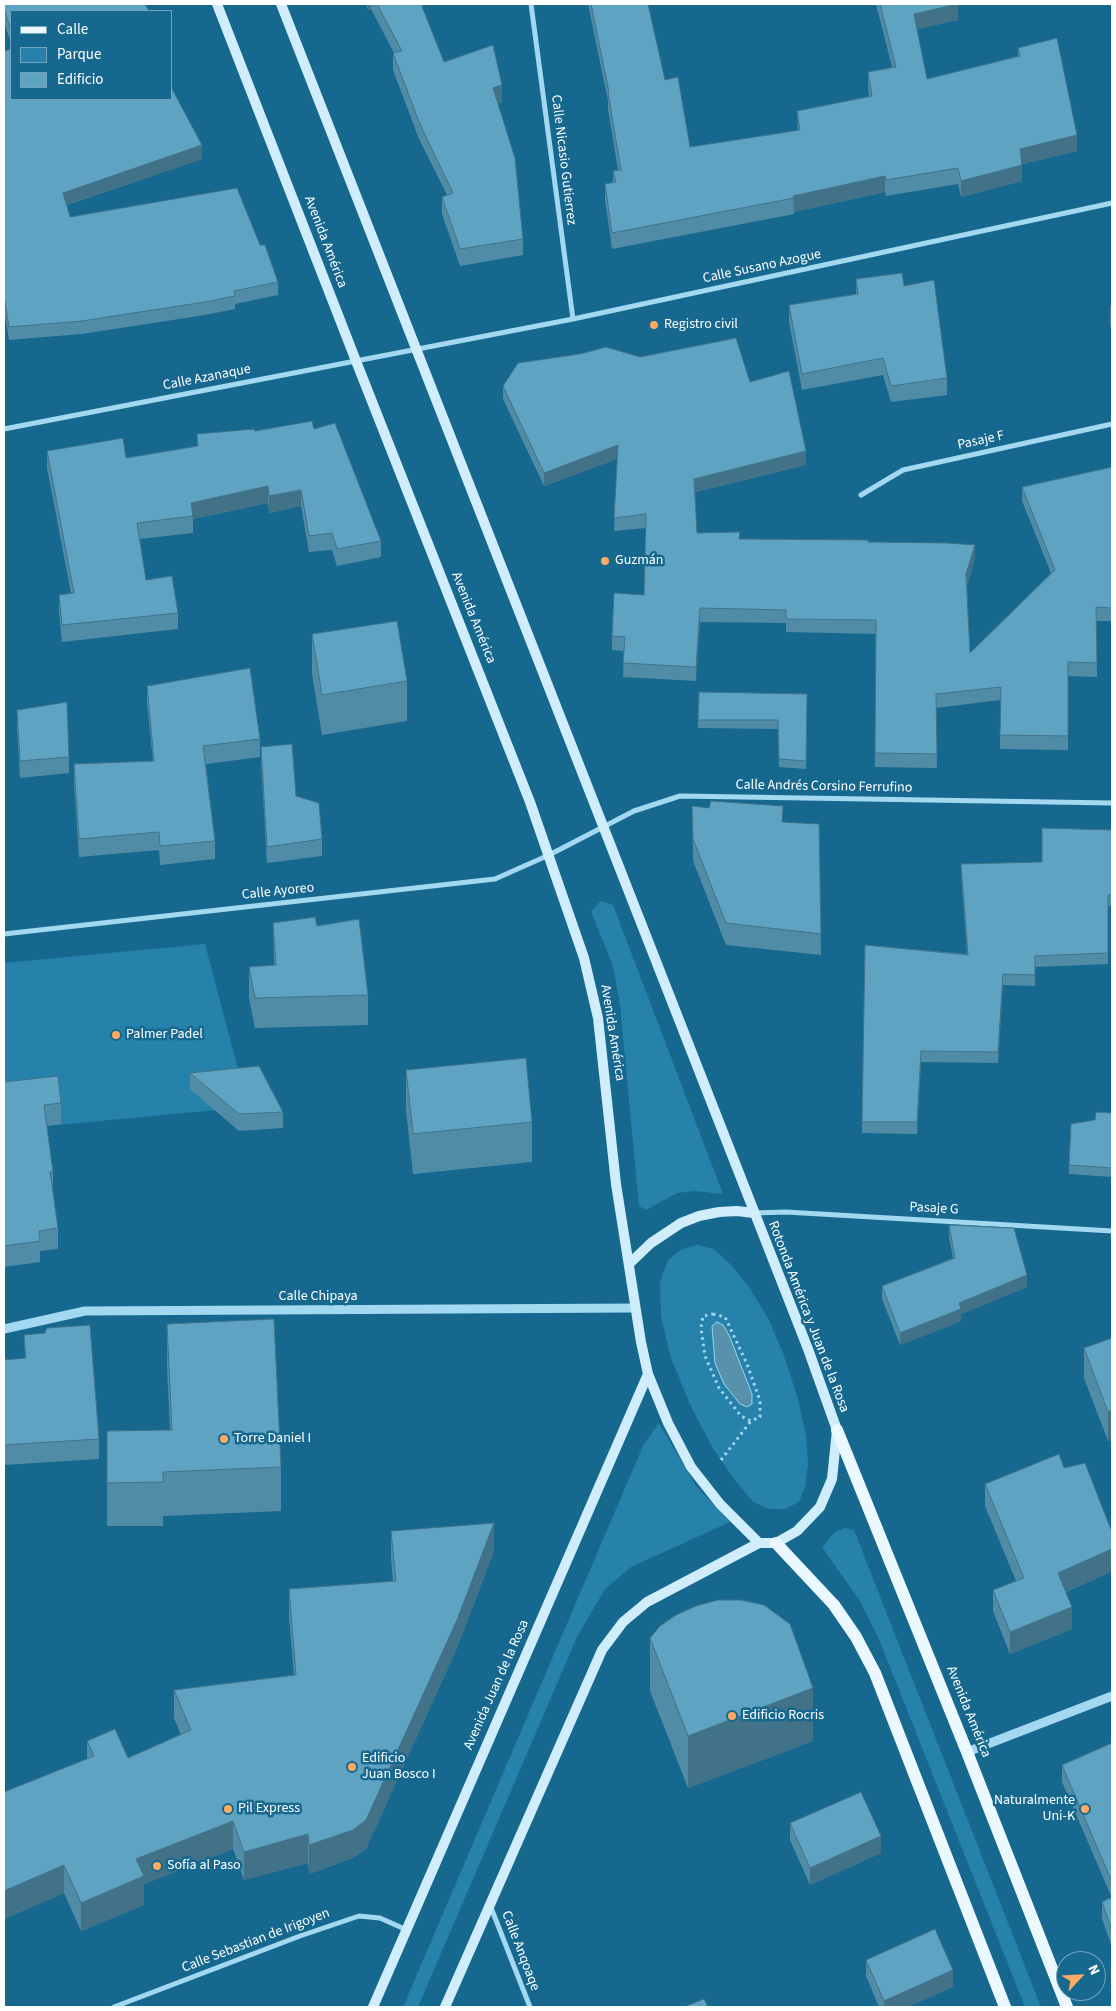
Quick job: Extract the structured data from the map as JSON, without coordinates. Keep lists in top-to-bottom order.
{
  "streets": {
    "main road": ["Avenida América", "Rotonda América y Juan de la Rosa", "Avenida Juan de la Rosa"],
    "street": [
      "Calle Nicasio Gutierrez",
      "Calle Susano Azogue",
      "Calle Azanaque",
      "Pasaje F",
      "Calle Andrés Corsino Ferrufino",
      "Calle Ayoreo",
      "Pasaje G",
      "Calle Chipaya",
      "Calle Sebastian de Irigoyen",
      "Calle Anqoaqe"
    ]
  },
  "crossings": [
    ["Calle Nicasio Gutierrez", "Calle Susano Azogue"],
    ["Avenida América", "Calle Azanaque"],
    ["Avenida América", "Calle Andrés Corsino Ferrufino"],
    ["Avenida América", "Calle Ayoreo"],
    ["Avenida América", "Rotonda América y Juan de la Rosa"],
    ["Calle Susano Azogue", "Calle Azanaque"],
    ["Calle Andrés Corsino Ferrufino", "Calle Ayoreo"],
    ["Pasaje G", "Rotonda América y Juan de la Rosa"],
    ["Avenida Juan de la Rosa", "Calle Sebastian de Irigoyen"]
  ],
  "places": [
    "Registro civil",
    "Guzmán",
    "Palmer Padel",
    "Torre Daniel I",
    "Edificio Rocris",
    "Edificio Juan Bosco I",
    "Pil Express",
    "Naturalmente Uni-K",
    "Sofía al Paso"
  ],
  "legend": ["Calle", "Parque", "Edificio"],
  "north": "top right"
}
